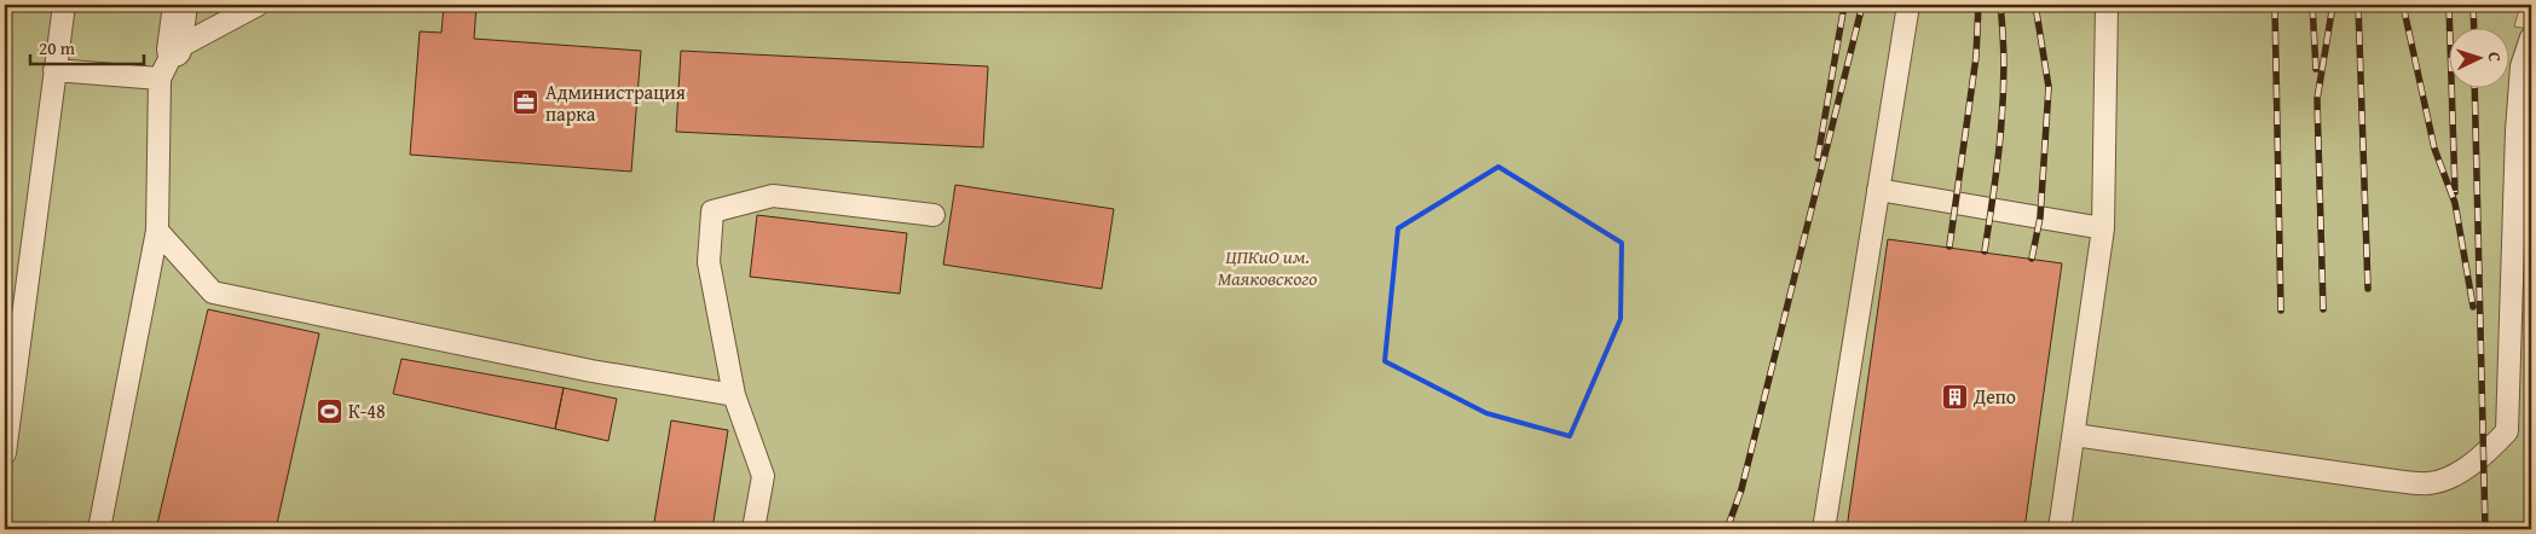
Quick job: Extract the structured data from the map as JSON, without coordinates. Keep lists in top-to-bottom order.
{
  "parks": ["ЦПКиО им. Маяковского"],
  "places": {
    "office": ["Администрация парка"],
    "building": ["Депо"],
    "sports": ["К-48"]
  },
  "scale_bar": "20 m",
  "north": "right"
}
